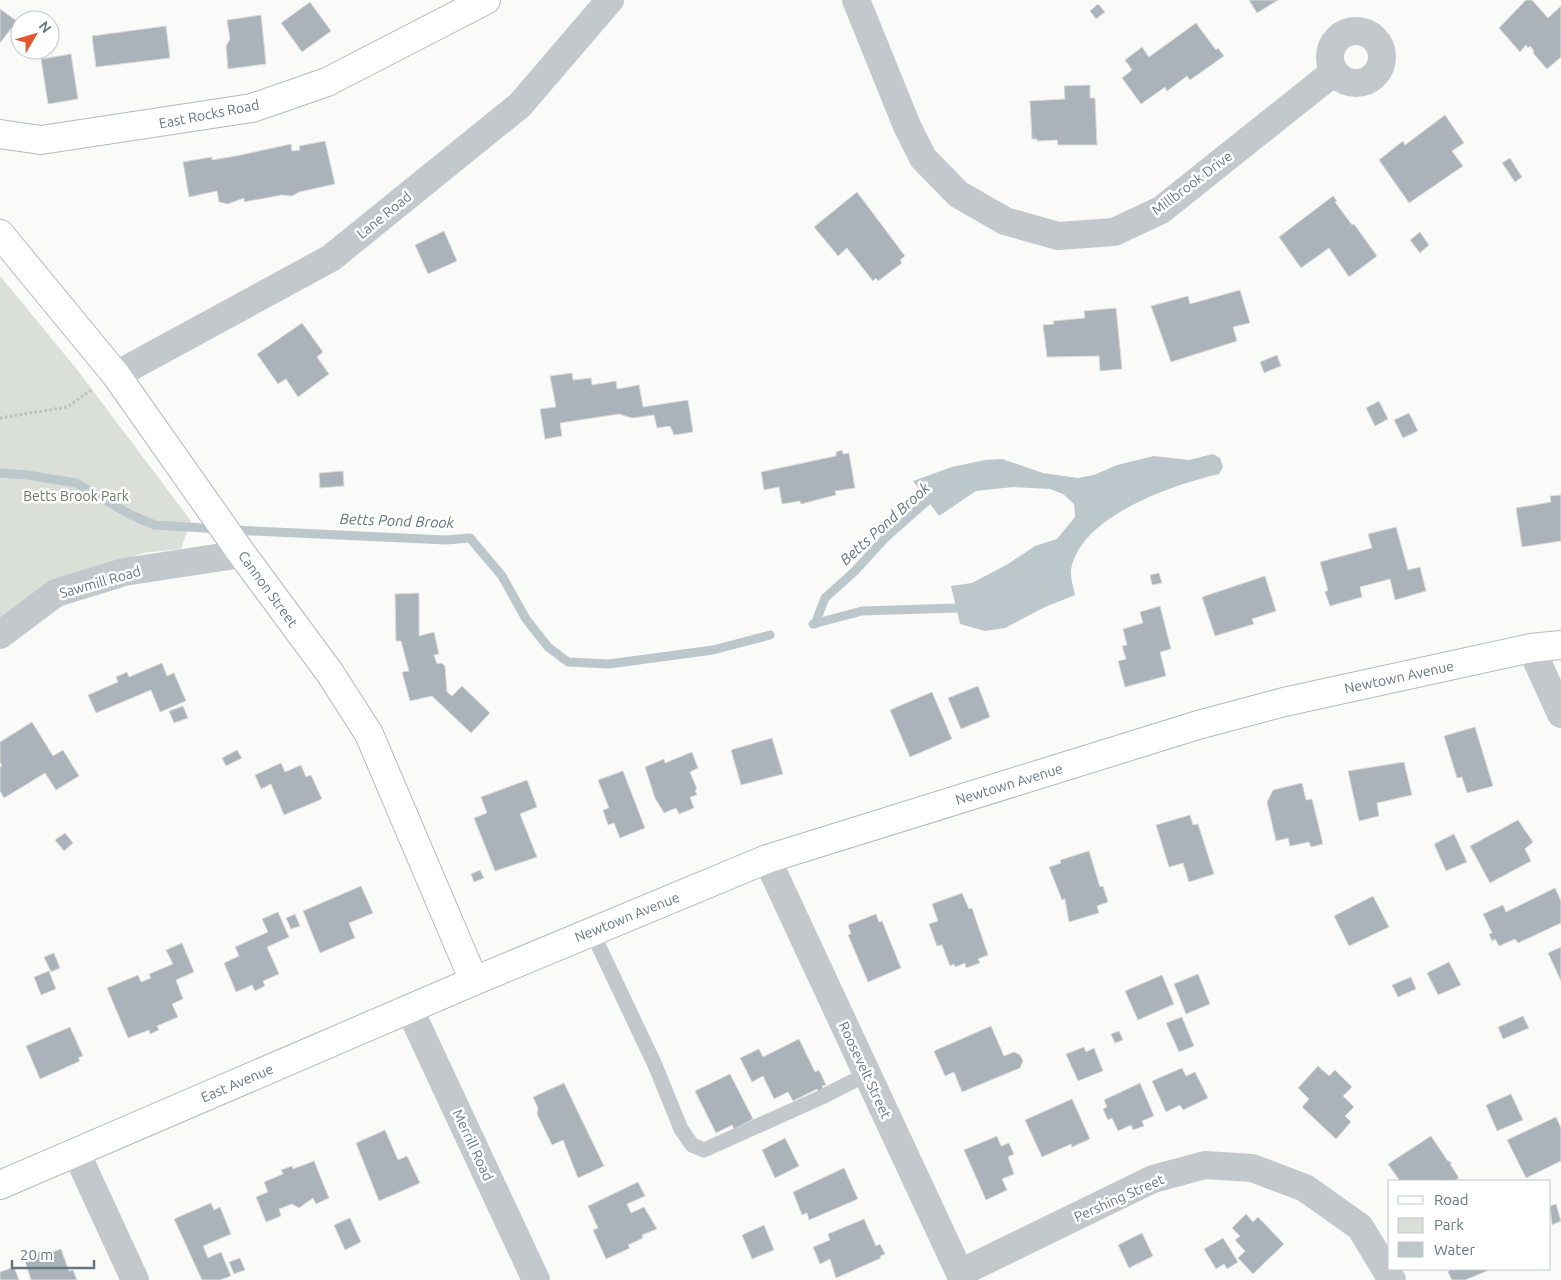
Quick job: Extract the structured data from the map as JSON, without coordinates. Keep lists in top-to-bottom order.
{
  "streets": {
    "main road": [
      "East Rocks Road",
      "Cannon Street",
      "Newtown Avenue",
      "East Avenue"
    ],
    "street": [
      "Millbrook Drive",
      "Lane Road",
      "Sawmill Road",
      "Roosevelt Street",
      "Merrill Road",
      "Pershing Street"
    ]
  },
  "crossings": [
    ["Lane Road", "Cannon Street"],
    ["Sawmill Road", "Cannon Street"],
    ["Cannon Street", "Newtown Avenue"],
    ["Cannon Street", "East Avenue"],
    ["Newtown Avenue", "Roosevelt Street"],
    ["Newtown Avenue", "East Avenue"],
    ["Roosevelt Street", "Pershing Street"],
    ["East Avenue", "Merrill Road"]
  ],
  "water": ["Betts Pond Brook"],
  "parks": ["Betts Brook Park"],
  "legend": ["Road", "Park", "Water"],
  "scale_bar": "20 m",
  "north": "top right"
}
